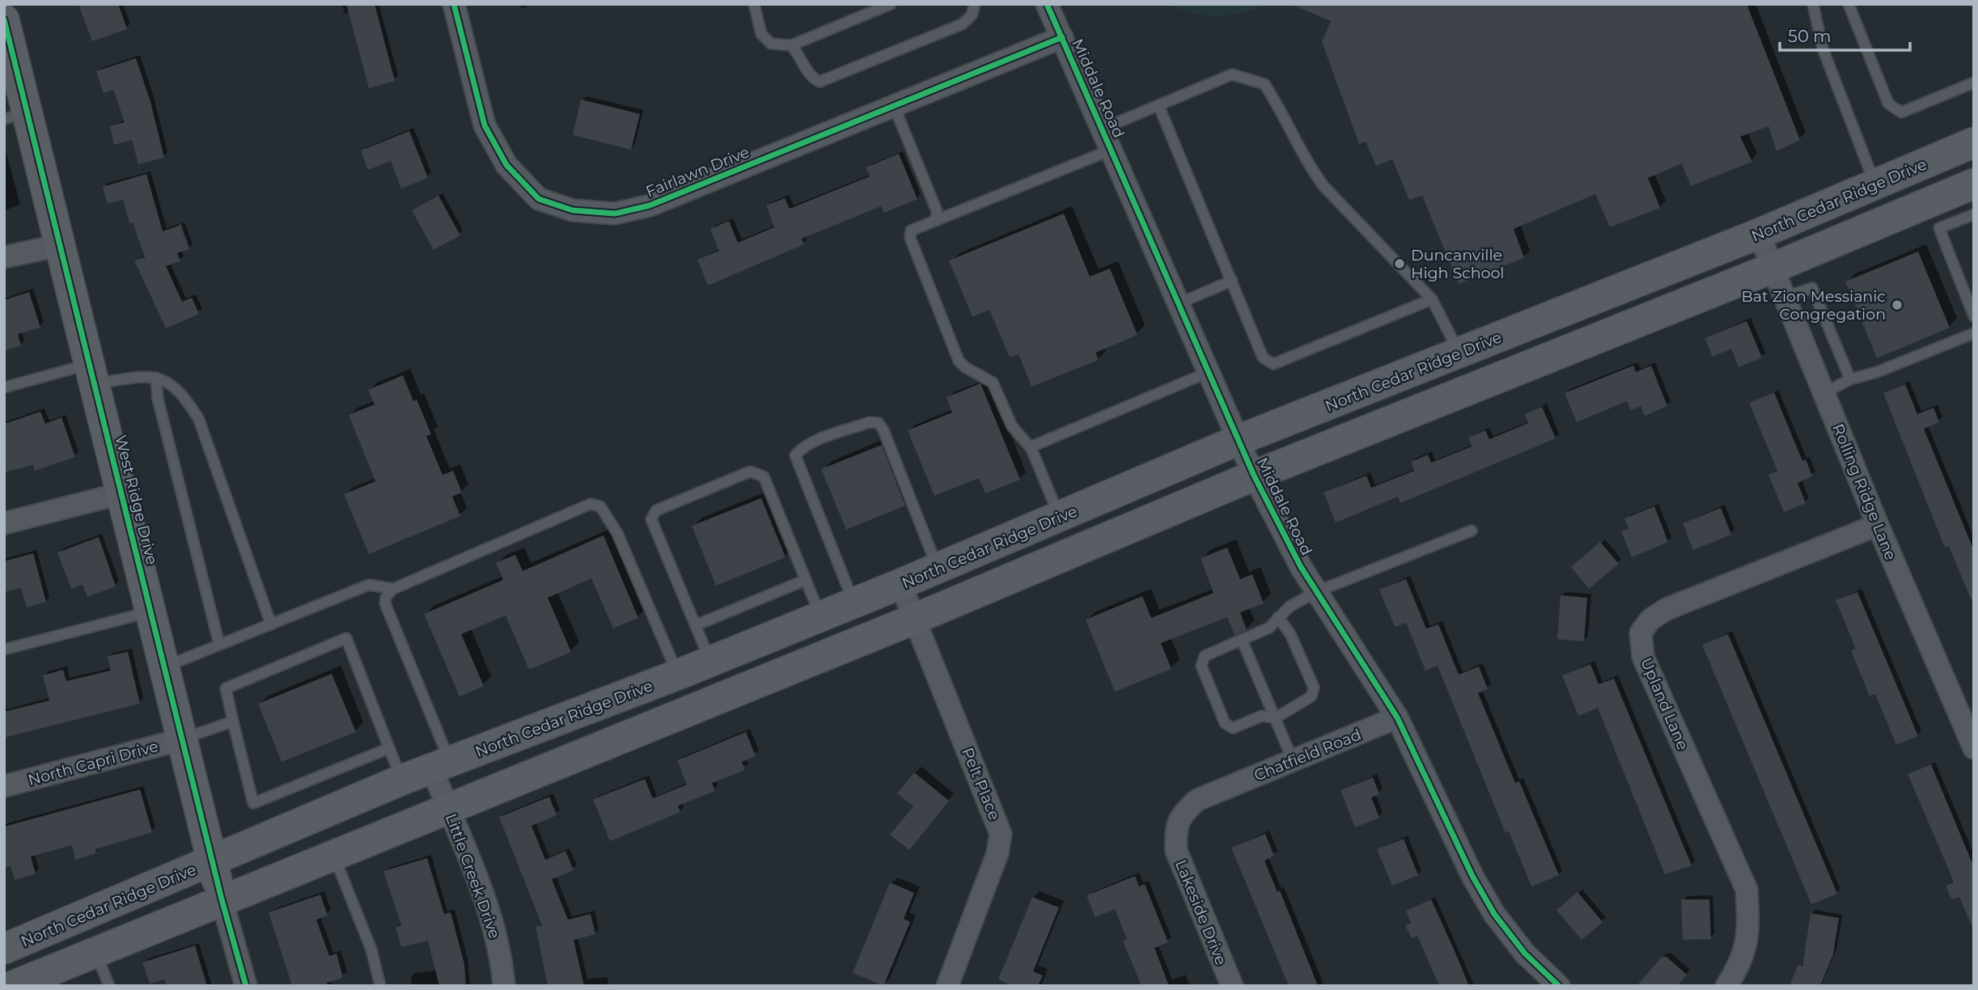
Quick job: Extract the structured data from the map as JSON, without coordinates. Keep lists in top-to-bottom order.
{
  "streets": {
    "main road": ["North Cedar Ridge Drive", "West Ridge Drive"],
    "street": [
      "Middale Road",
      "Fairlawn Drive",
      "Rolling Ridge Lane",
      "Upland Lane",
      "Chatfield Road",
      "North Capri Drive",
      "Pelt Place",
      "Little Creek Drive",
      "Lakeside Drive"
    ]
  },
  "crossings": [
    ["Middale Road", "Fairlawn Drive"],
    ["Middale Road", "North Cedar Ridge Drive"],
    ["Middale Road", "Chatfield Road"],
    ["North Cedar Ridge Drive", "Rolling Ridge Lane"],
    ["North Cedar Ridge Drive", "West Ridge Drive"],
    ["North Cedar Ridge Drive", "Pelt Place"],
    ["North Cedar Ridge Drive", "Little Creek Drive"],
    ["Rolling Ridge Lane", "Upland Lane"],
    ["West Ridge Drive", "North Capri Drive"],
    ["Chatfield Road", "Lakeside Drive"]
  ],
  "places": ["Duncanville High School", "Bat Zion Messianic Congregation"],
  "scale_bar": "50 m"
}
